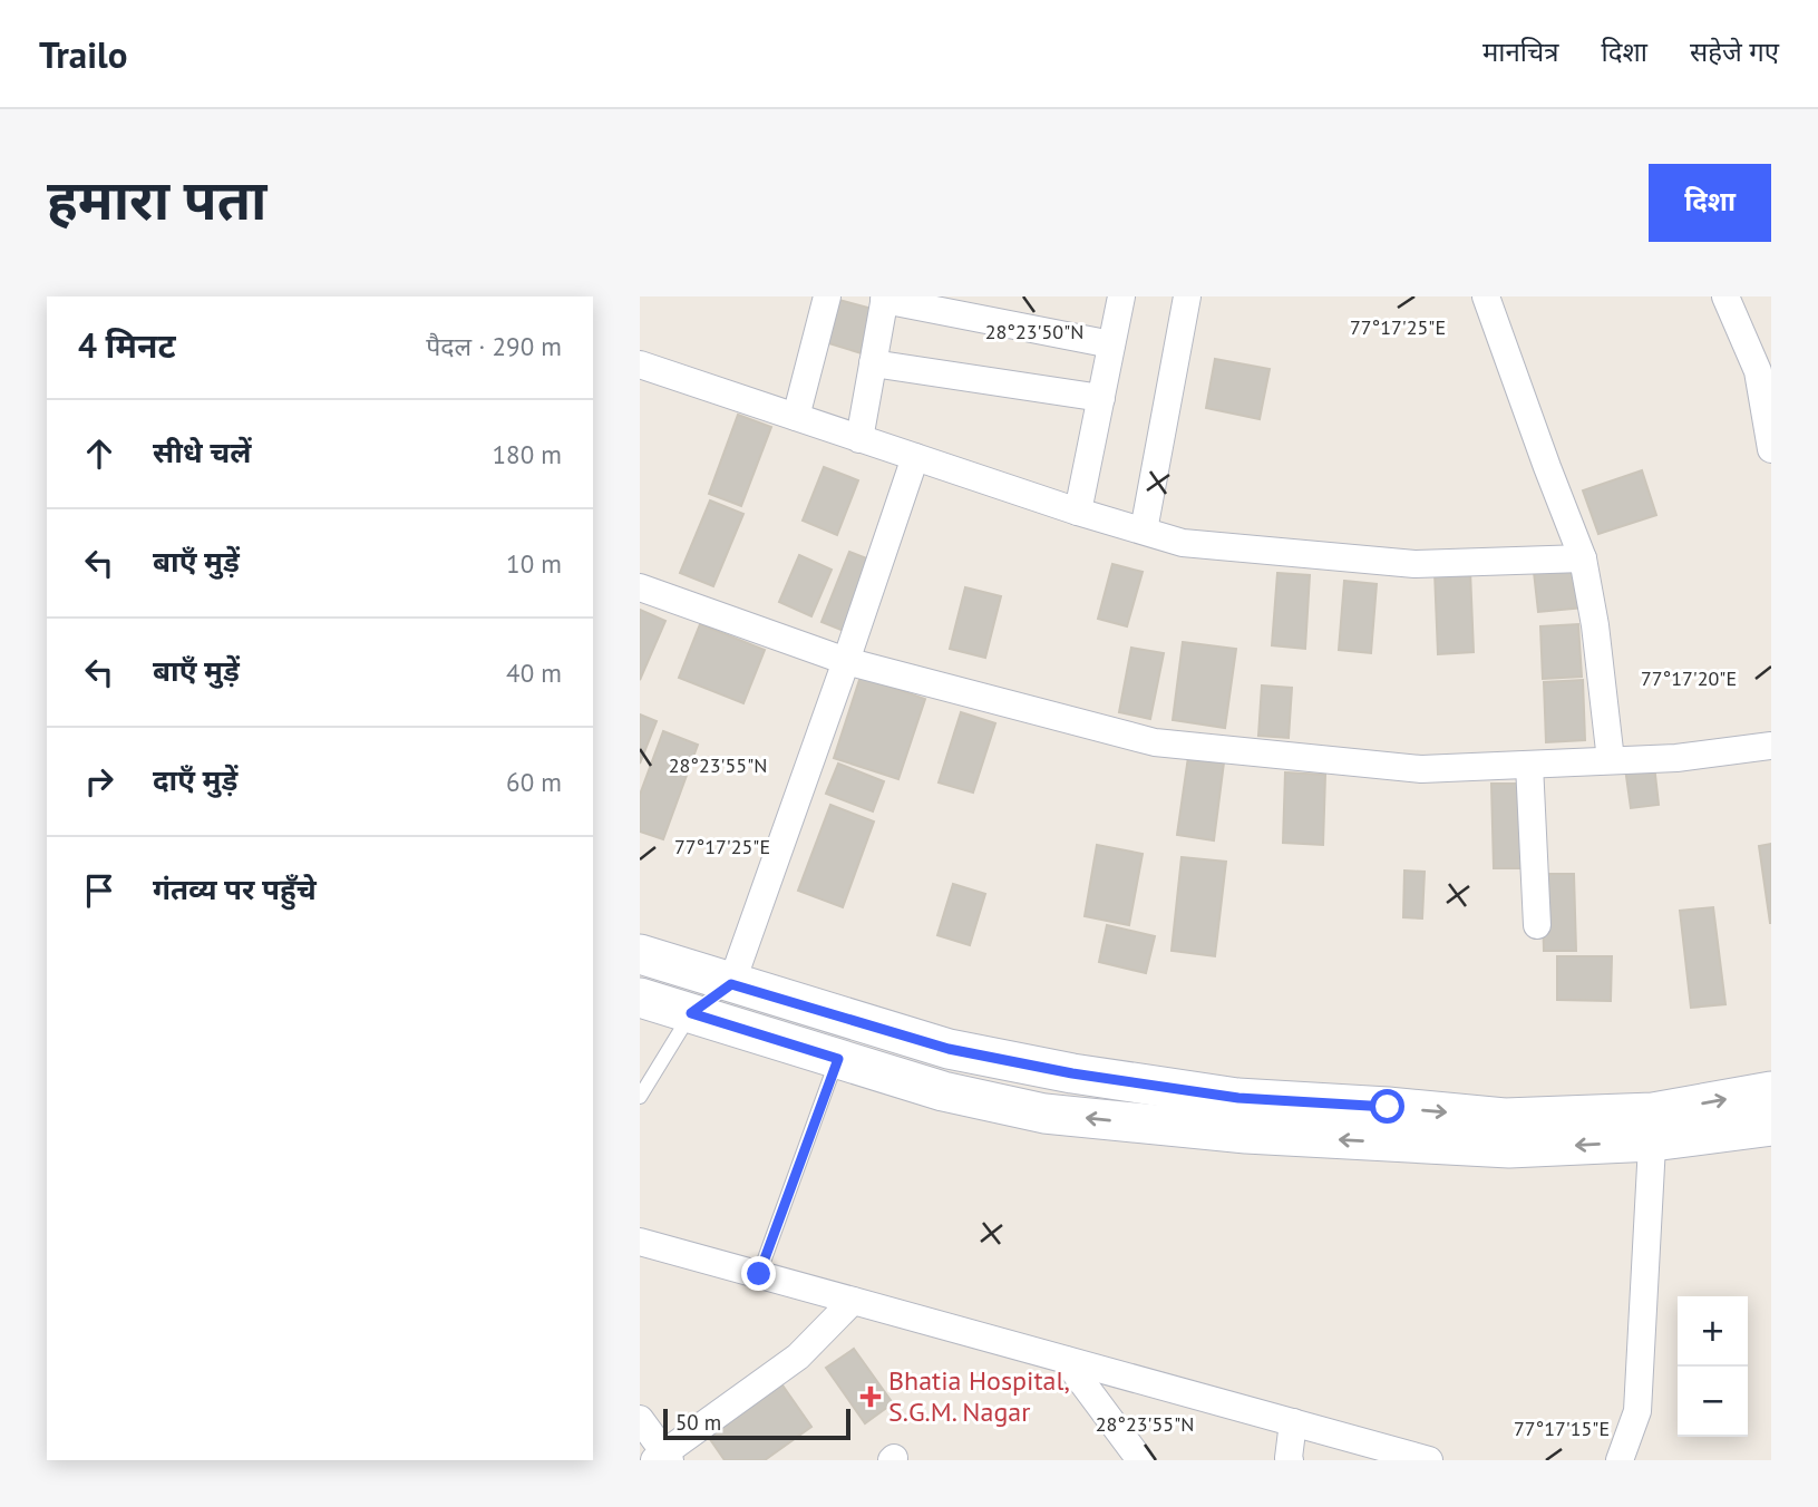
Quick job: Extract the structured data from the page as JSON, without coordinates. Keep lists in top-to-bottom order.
{
  "places": {
    "health": ["Bhatia Hospital, S.G.M. Nagar"]
  },
  "scale_bar": "50 m",
  "page": {
    "header": "Trailo",
    "nav": ["मानचित्र", "दिशा", "सहेजे गए"],
    "title": "हमारा पता",
    "buttons": "दिशा",
    "heading": ["4 मिनट", "पैदल · 290 m"],
    "list": [
      ["सीधे चलें", "180 m"],
      ["बाएँ मुड़ें", "10 m"],
      ["बाएँ मुड़ें", "40 m"],
      ["दाएँ मुड़ें", "60 m"],
      "गंतव्य पर पहुँचे"
    ],
    "map_buttons": ["+", "−"],
    "scale": "50 m"
  },
  "coordinates": [
    "77°17'25\"E",
    "28°23'50\"N",
    "77°17'20\"E",
    "28°23'55\"N",
    "77°17'15\"E"
  ]
}
